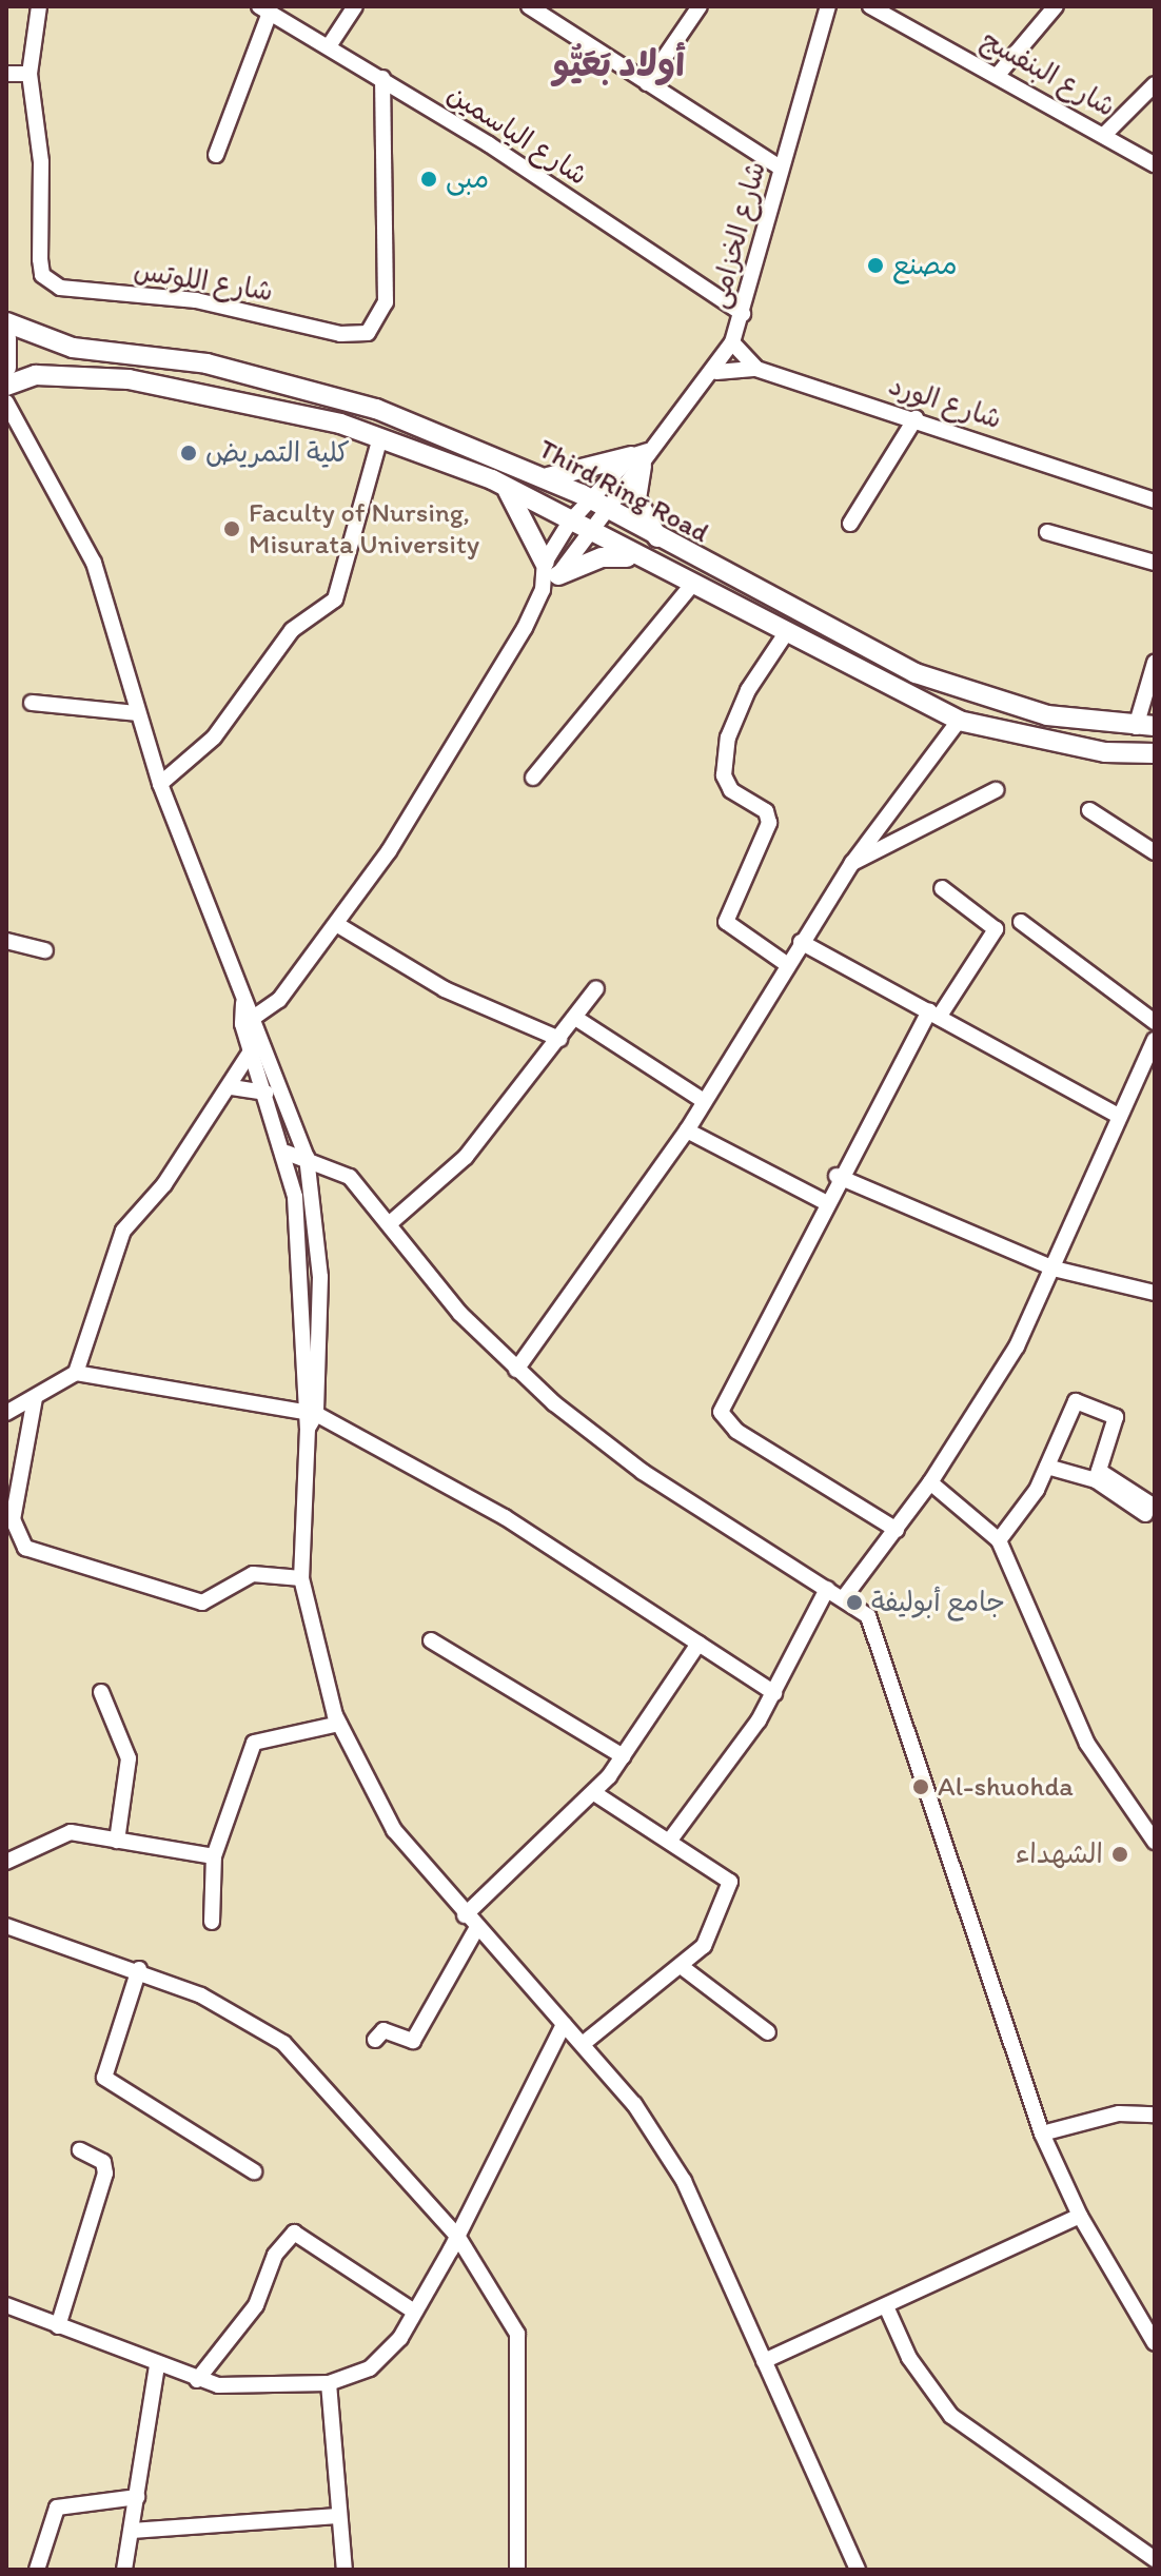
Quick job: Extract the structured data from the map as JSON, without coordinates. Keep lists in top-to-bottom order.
{
  "streets": {
    "main road": ["Third Ring Road"],
    "street": [
      "شارع البنفسج",
      "شارع الياسمين",
      "شارع الخزامى",
      "شارع اللوتس",
      "شارع الورد"
    ]
  },
  "crossings": [
    ["شارع الياسمين", "شارع الخزامى"],
    ["شارع الياسمين", "شارع اللوتس"],
    ["شارع الخزامى", "شارع الورد"]
  ],
  "districts": ["أولاد بَعَيُّو"],
  "places": [
    "مبى",
    "مصنع",
    "كلية التمريض",
    "Faculty of Nursing, Misurata University",
    "جامع أبوليفة",
    "Al-shuohda",
    "الشهداء"
  ]
}
